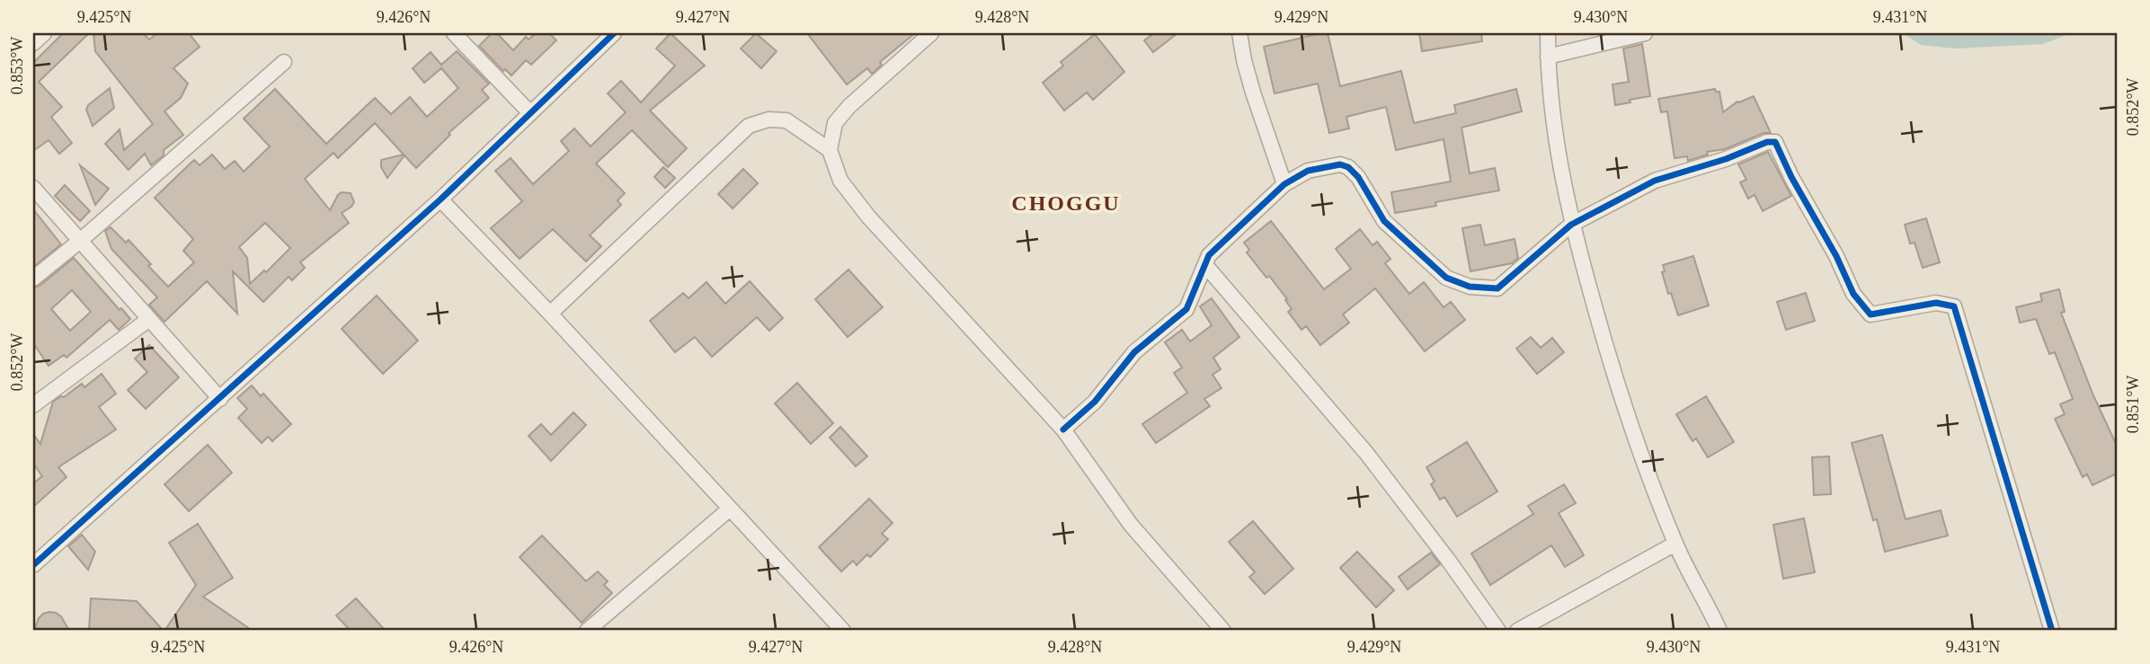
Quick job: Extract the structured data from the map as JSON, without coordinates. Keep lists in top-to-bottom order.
{
  "districts": ["CHOGGU"],
  "coordinates": [
    "9.425°N",
    "9.426°N",
    "9.427°N",
    "9.428°N",
    "9.429°N",
    "9.430°N",
    "9.431°N",
    "0.853°W",
    "0.852°W",
    "0.851°W"
  ]
}
